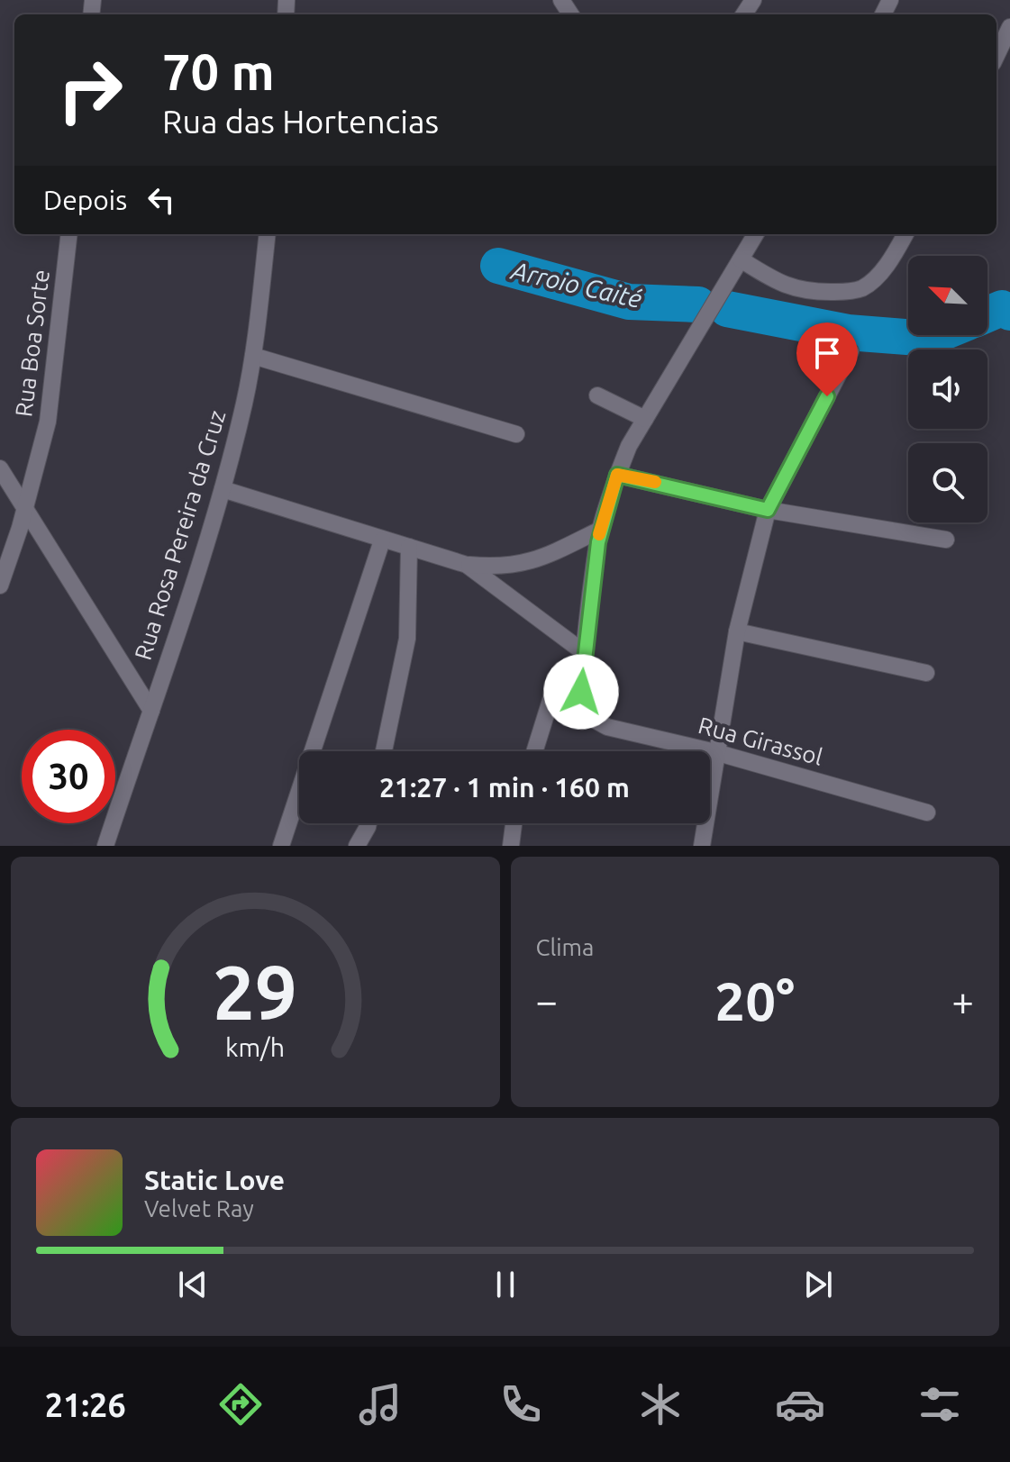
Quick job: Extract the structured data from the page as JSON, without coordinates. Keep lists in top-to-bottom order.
{
  "streets": {
    "street": ["Rua Boa Sorte", "Rua Rosa Pereira da Cruz", "Rua Girassol"]
  },
  "water": ["Arroio Caité"],
  "north": "top left",
  "page": {
    "turn": ["70 m", "Rua das Hortencias"],
    "then": "Depois",
    "limit": "30",
    "trip": "21:27 · 1 min · 160 m",
    "tile": "Clima",
    "heat": ["−", "20°", "+"],
    "song": ["Static Love", "Velvet Ray"],
    "tabs": "21:26",
    "gauge": ["29", "km/h"]
  }
}
